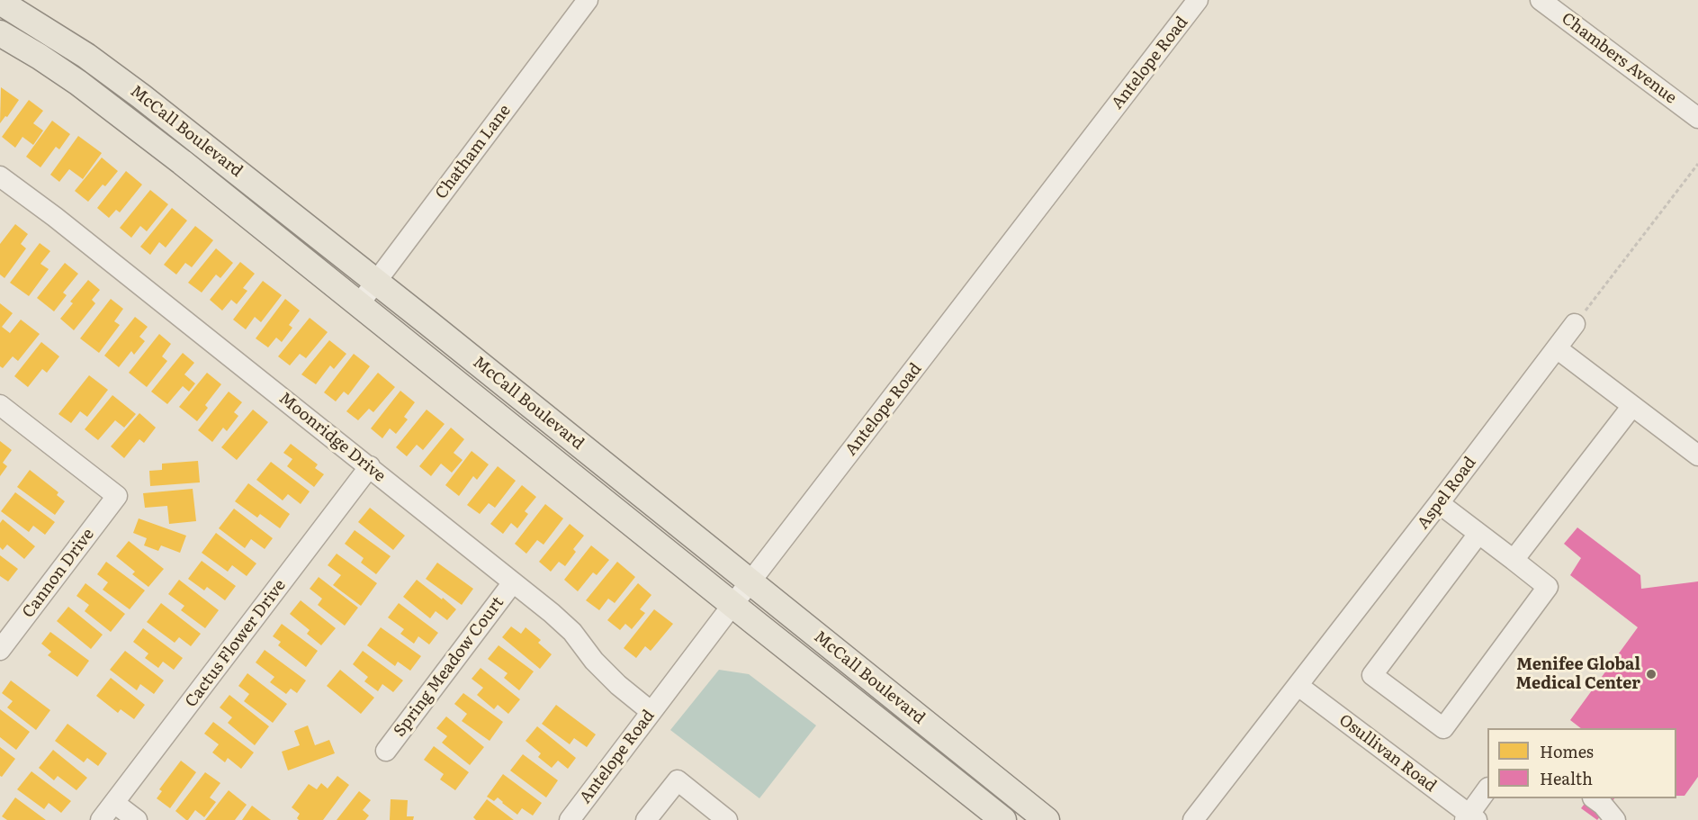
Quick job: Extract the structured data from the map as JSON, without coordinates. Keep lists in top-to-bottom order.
{
  "streets": {
    "main road": ["McCall Boulevard"],
    "street": [
      "Chambers Avenue",
      "Antelope Road",
      "Chatham Lane",
      "Moonridge Drive",
      "Aspel Road",
      "Cannon Drive",
      "Cactus Flower Drive",
      "Spring Meadow Court",
      "Osullivan Road"
    ]
  },
  "crossings": [
    ["Antelope Road", "McCall Boulevard"],
    ["Antelope Road", "Moonridge Drive"],
    ["McCall Boulevard", "Chatham Lane"],
    ["Moonridge Drive", "Cactus Flower Drive"],
    ["Moonridge Drive", "Spring Meadow Court"],
    ["Aspel Road", "Osullivan Road"]
  ],
  "places": ["Menifee Global Medical Center"],
  "legend": ["Homes", "Health"]
}
